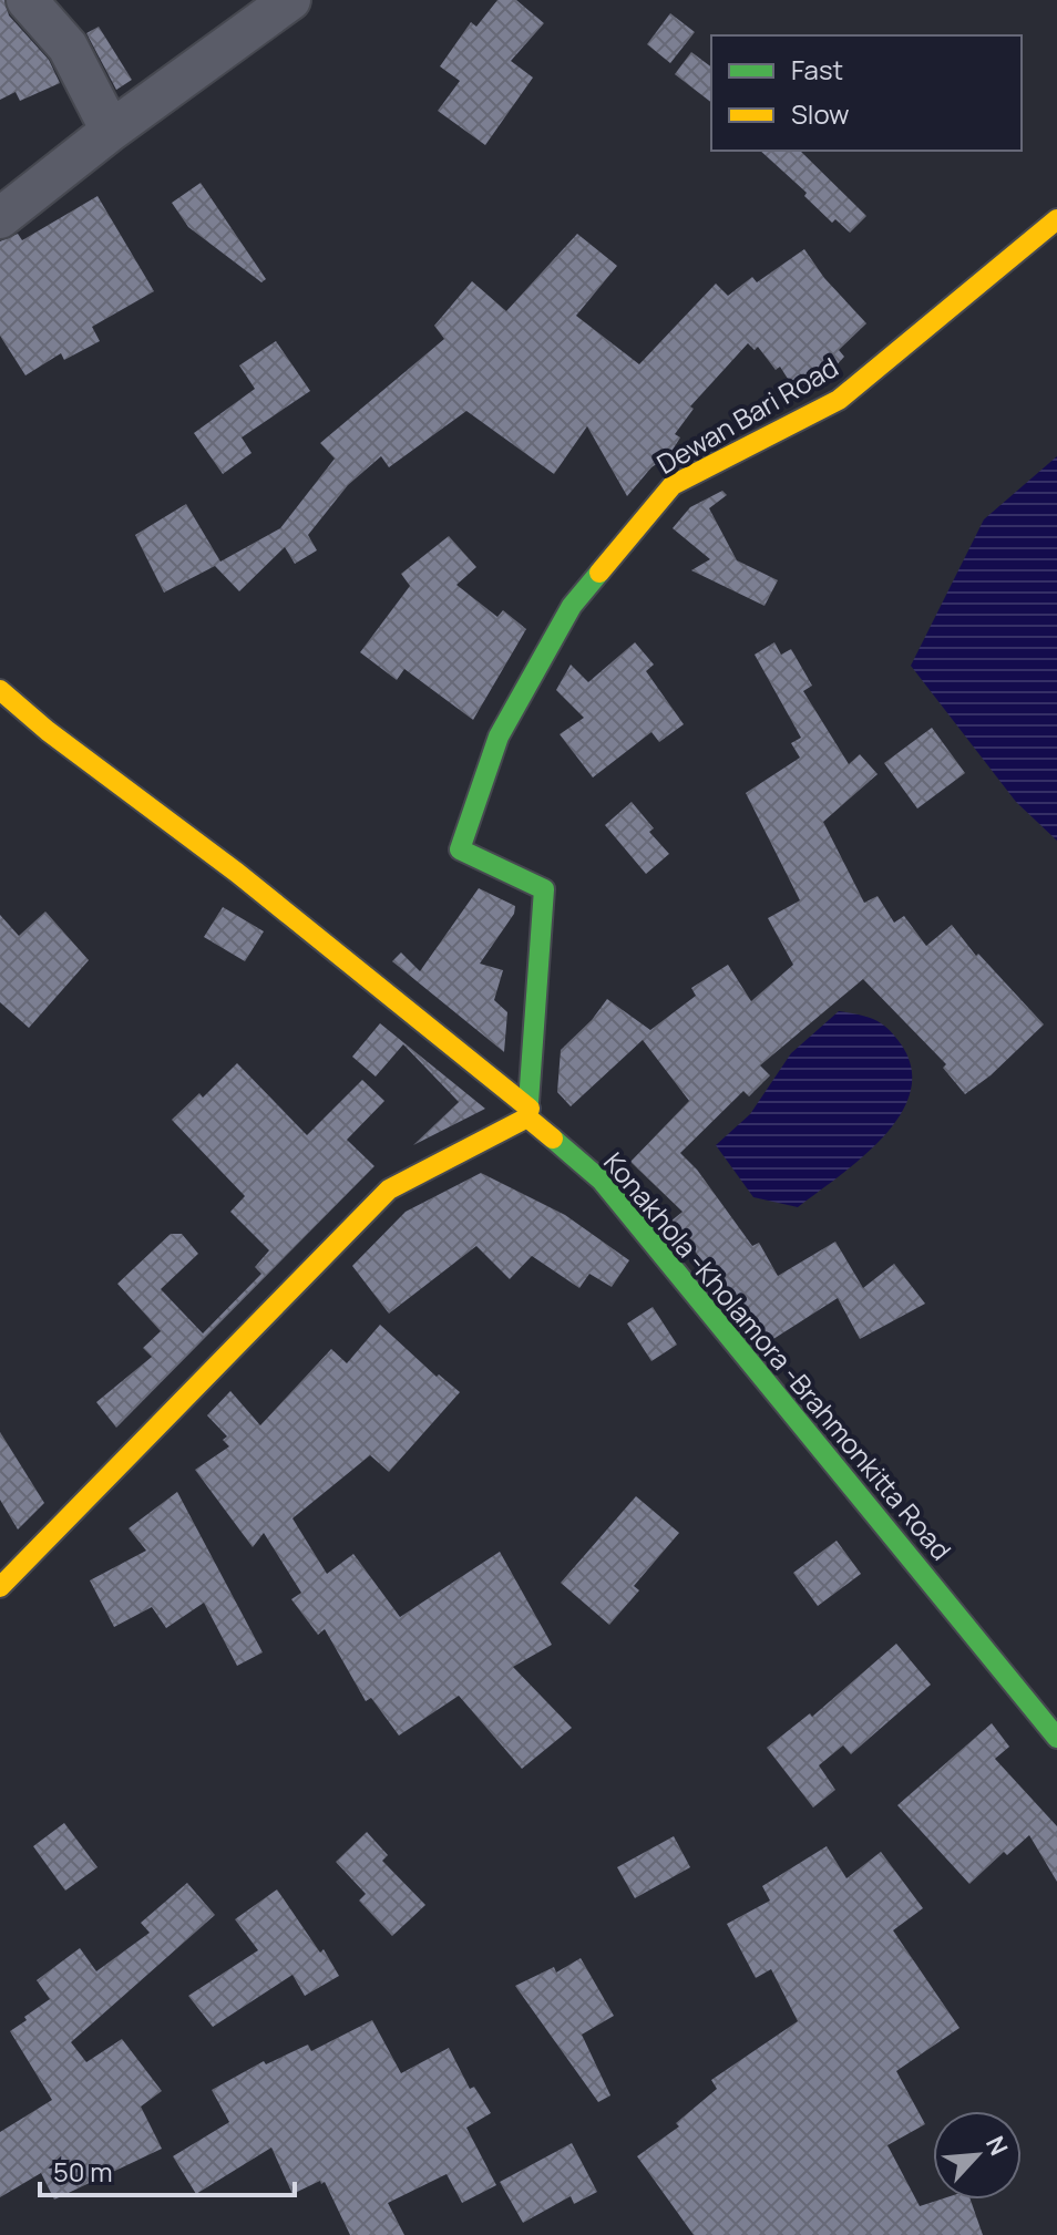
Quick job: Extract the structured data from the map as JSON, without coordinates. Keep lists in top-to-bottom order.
{
  "streets": {
    "street": ["Dewan Bari Road", "Konakhola -Kholamora -Brahmonkitta Road"]
  },
  "crossings": [
    ["Dewan Bari Road", "Konakhola -Kholamora -Brahmonkitta Road"]
  ],
  "legend": ["Fast", "Slow"],
  "scale_bar": "50 m",
  "north": "top right"
}
